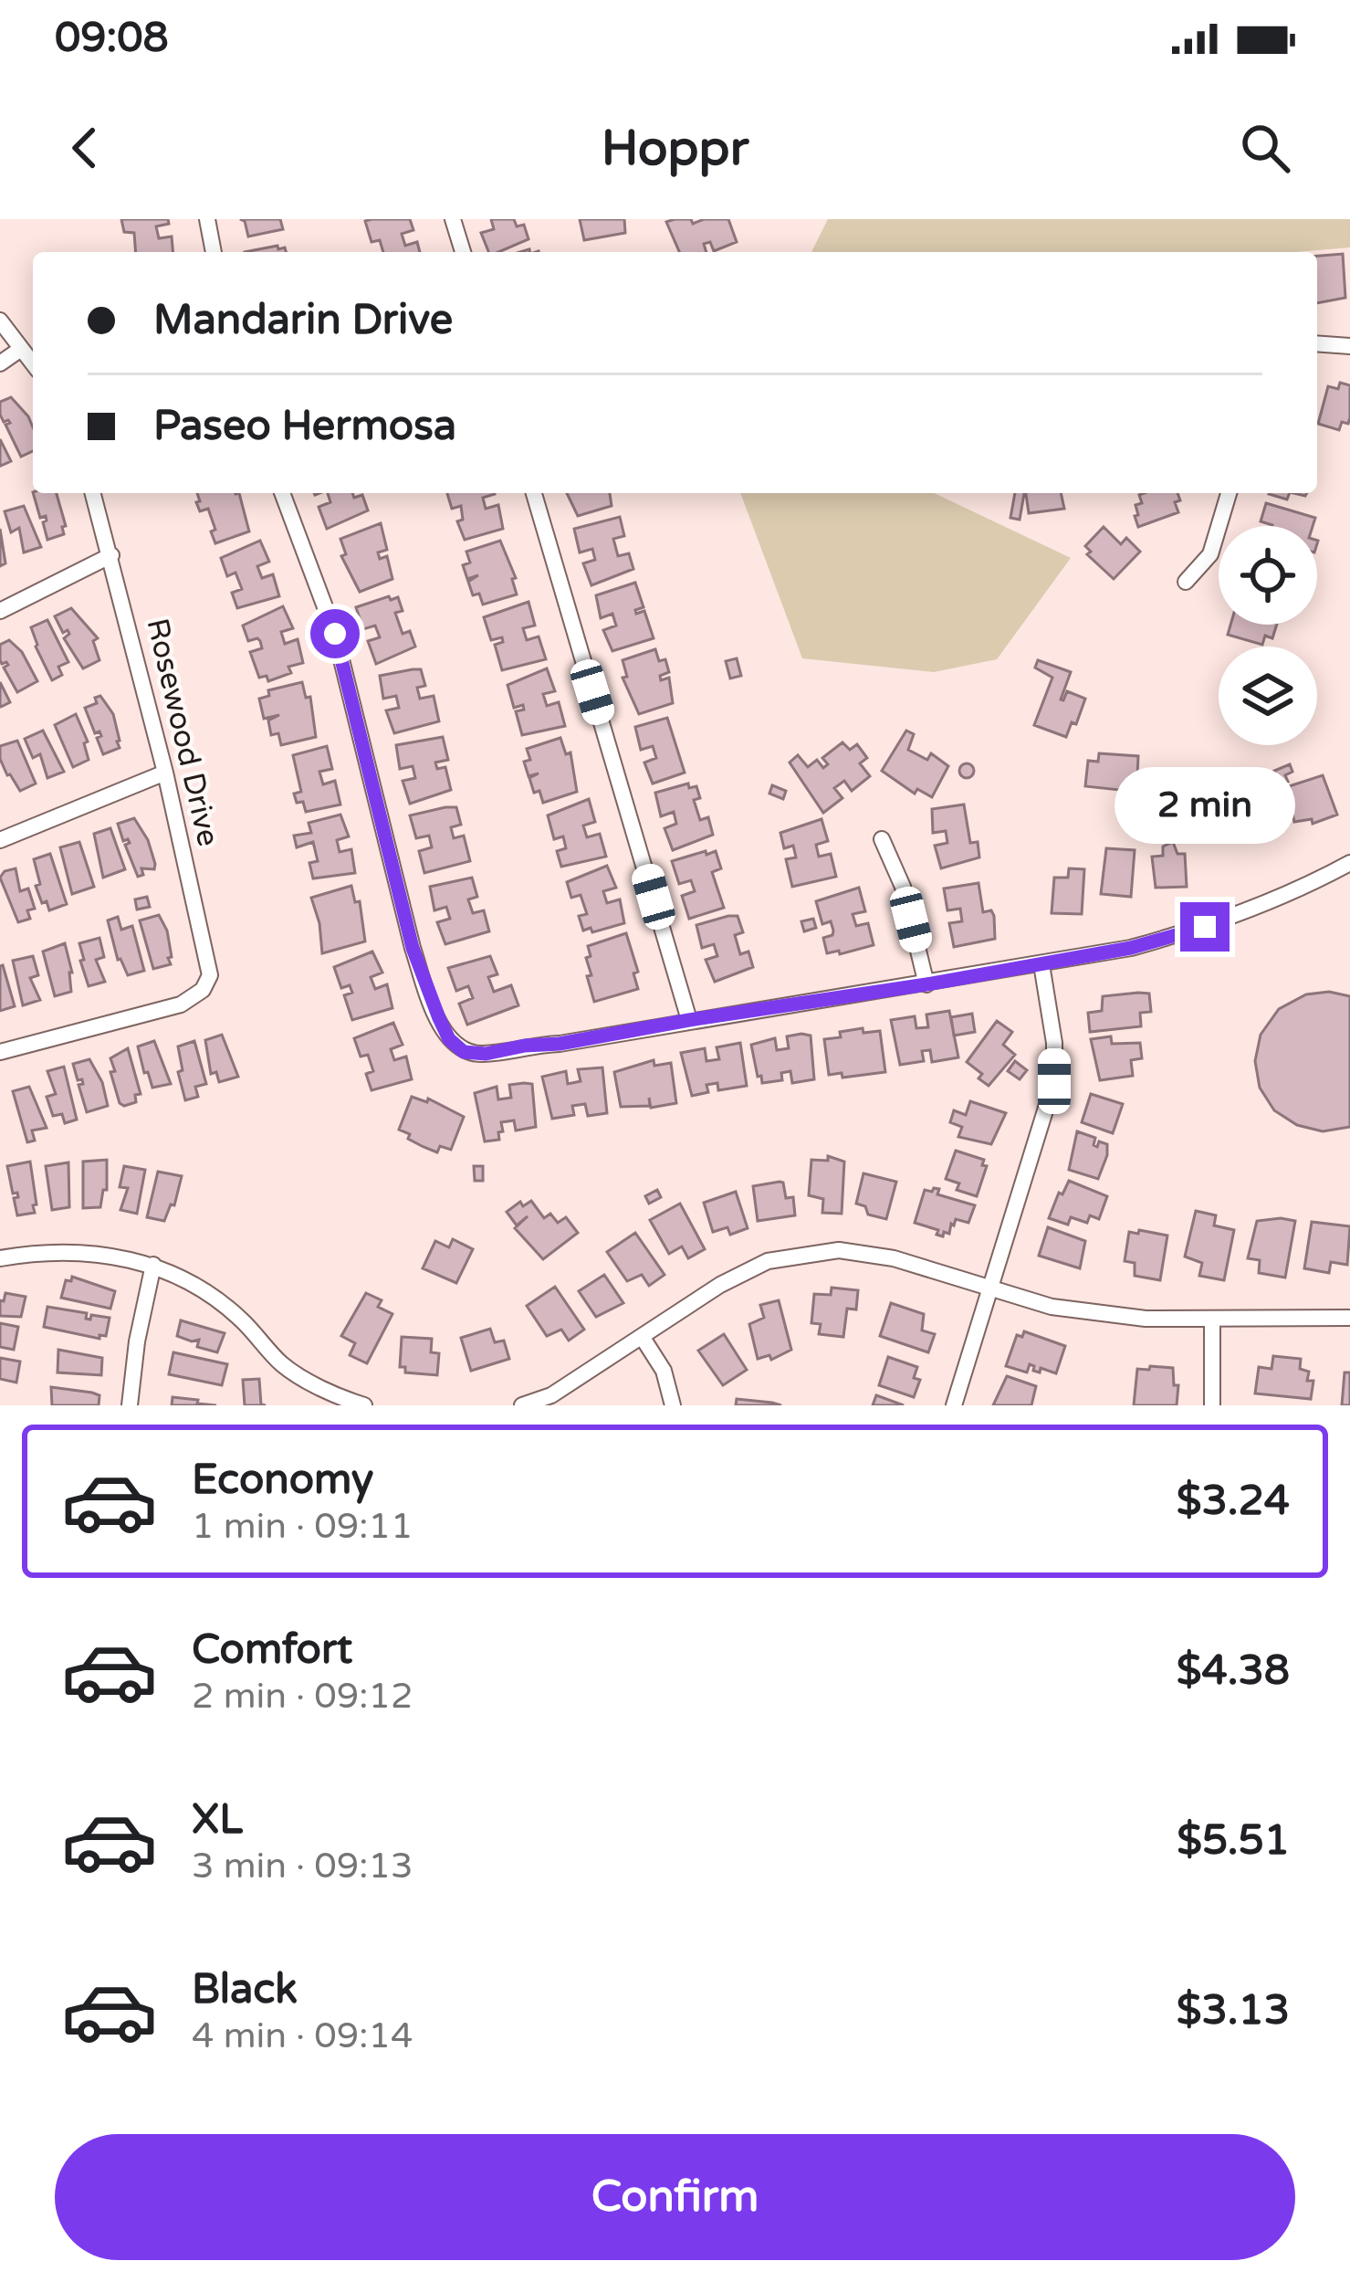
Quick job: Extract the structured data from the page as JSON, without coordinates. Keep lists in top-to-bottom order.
{
  "streets": {
    "street": ["Rosewood Drive"]
  },
  "page": {
    "status": "09:08",
    "header": "Hoppr",
    "banner": ["Mandarin Drive", "Paseo Hermosa"],
    "bubble": "2 min",
    "list": [
      {
        "name": "Economy",
        "note": "1 min · 09:11",
        "value": "$3.24"
      },
      {
        "name": "Comfort",
        "note": "2 min · 09:12",
        "value": "$4.38"
      },
      {
        "name": "XL",
        "note": "3 min · 09:13",
        "value": "$5.51"
      },
      {
        "name": "Black",
        "note": "4 min · 09:14",
        "value": "$3.13"
      }
    ],
    "buttons": "Confirm"
  }
}
